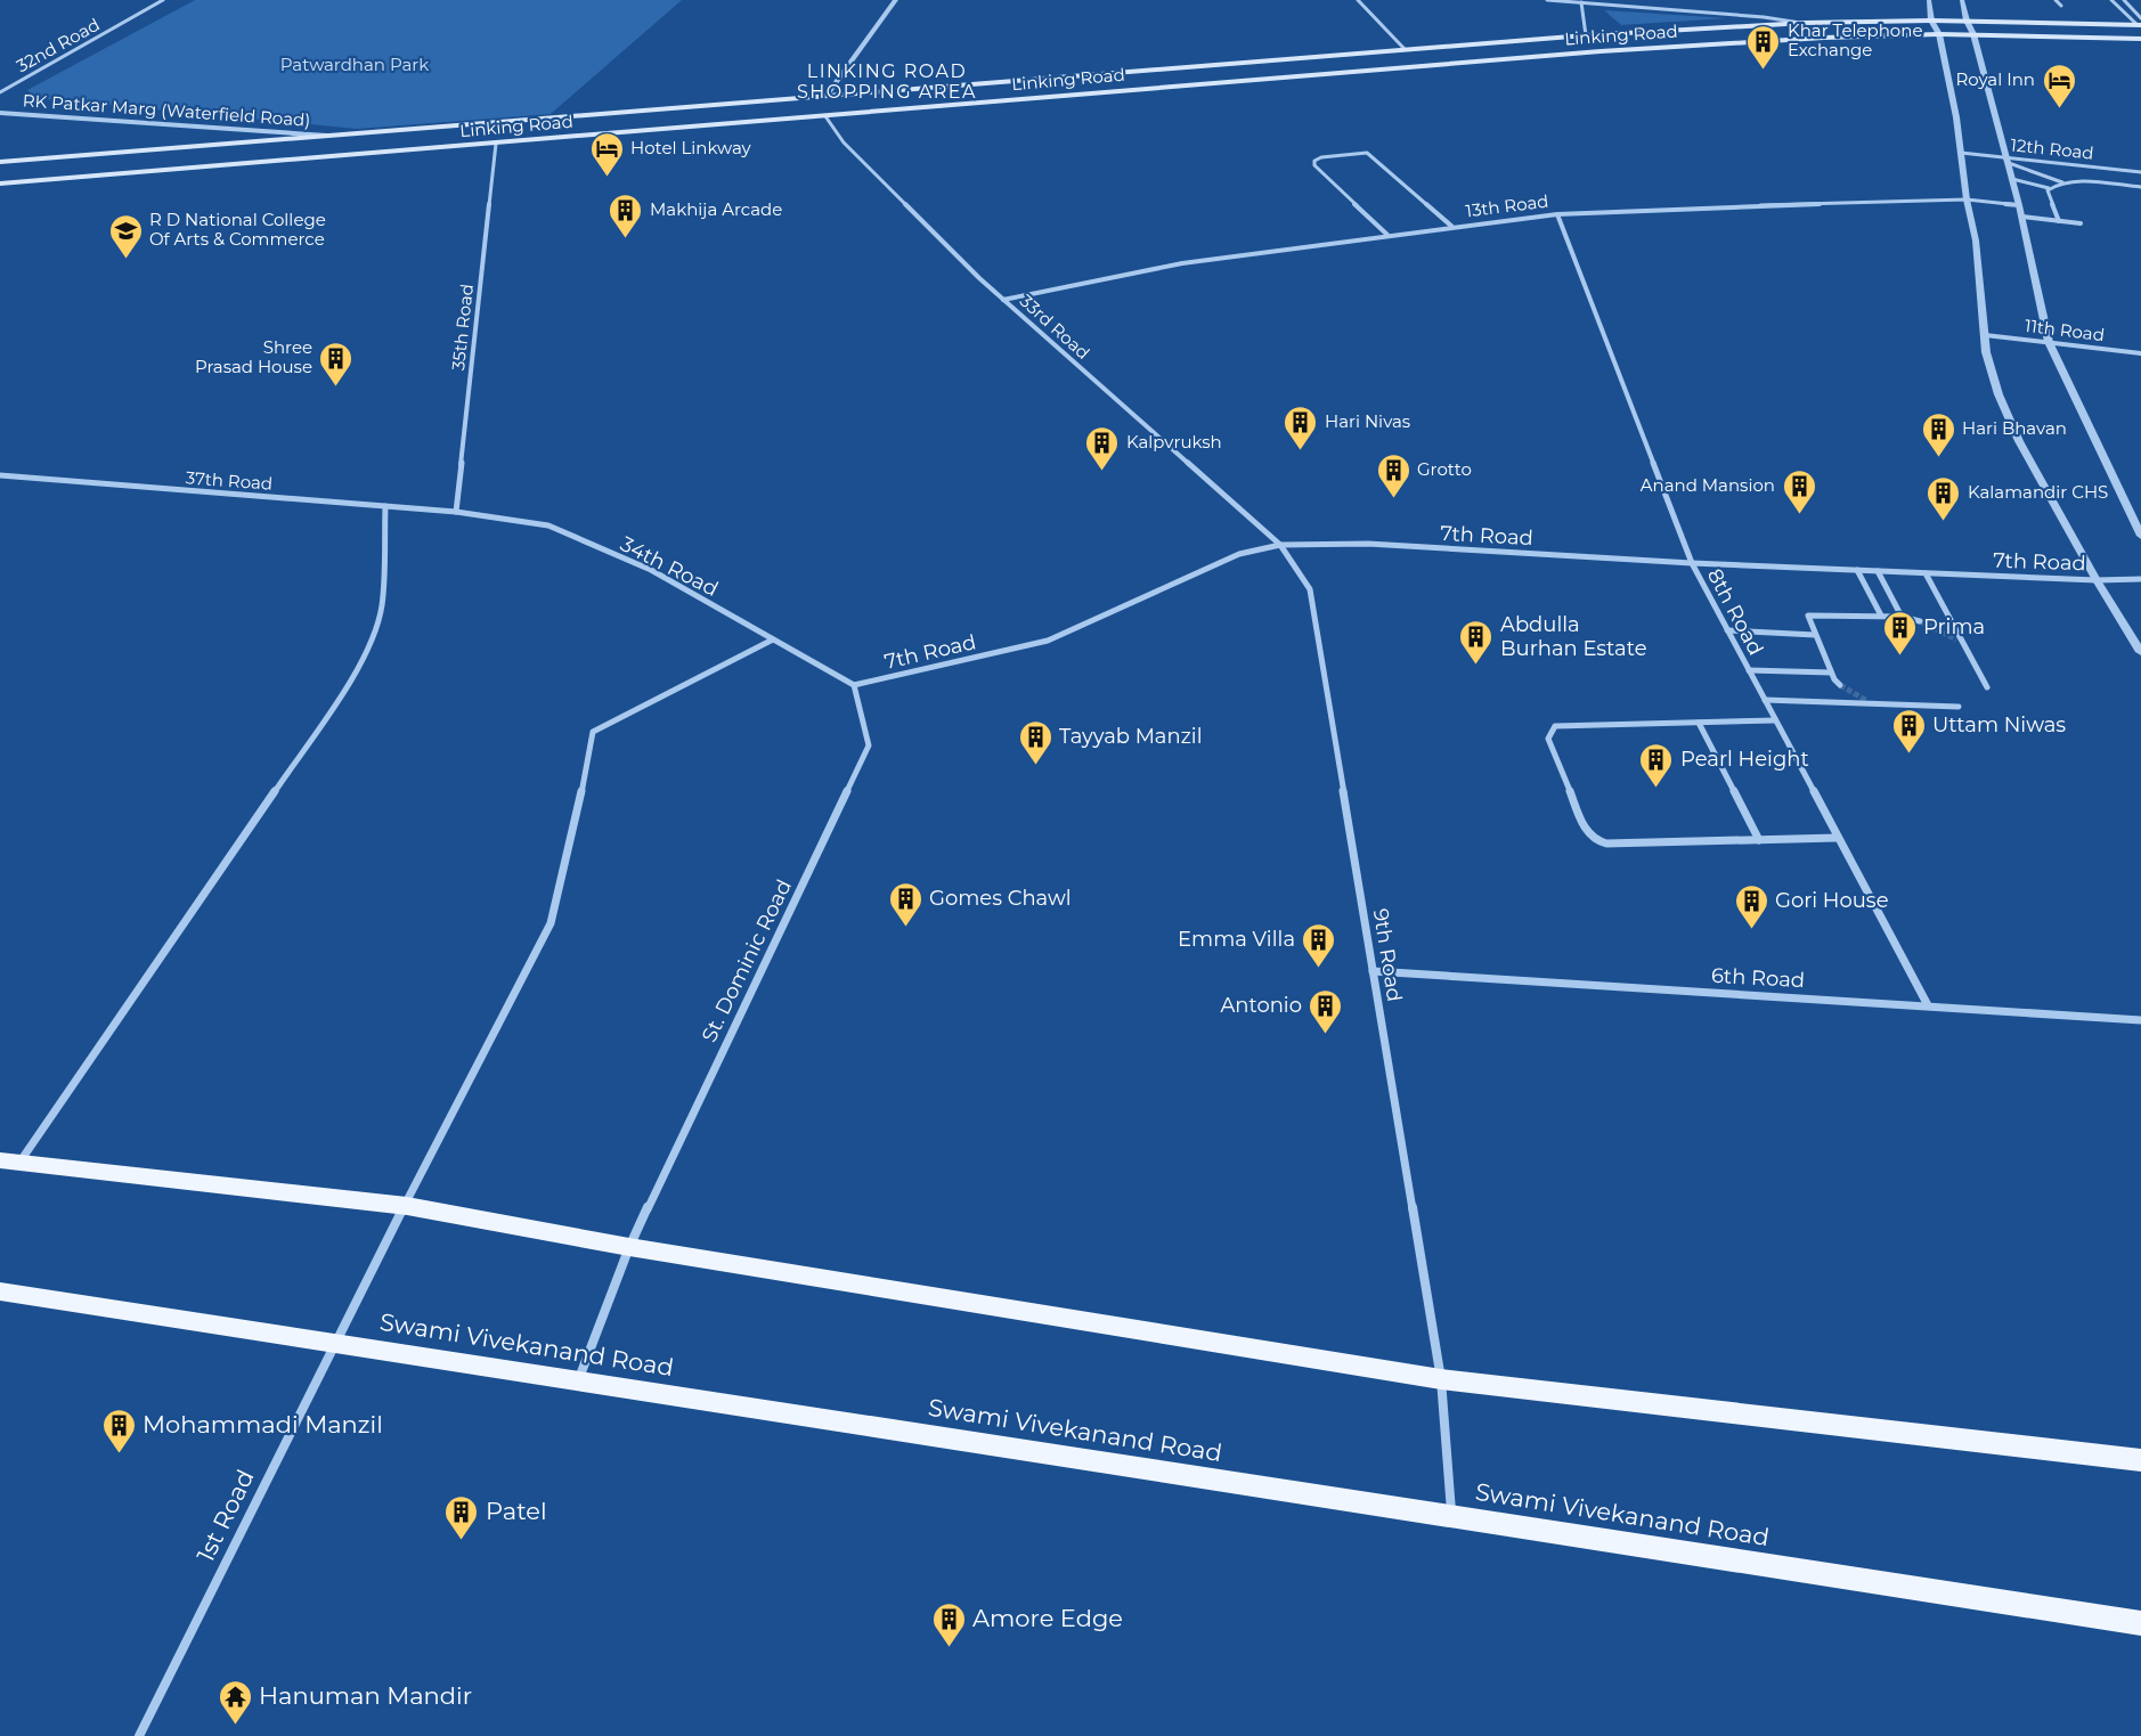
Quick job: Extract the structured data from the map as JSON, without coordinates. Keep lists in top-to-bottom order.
{
  "streets": {
    "main road": ["Linking Road", "Swami Vivekanand Road"],
    "street": [
      "32nd Road",
      "RK Patkar Marg (Waterfield Road)",
      "12th Road",
      "13th Road",
      "35th Road",
      "33rd Road",
      "11th Road",
      "37th Road",
      "7th Road",
      "34th Road",
      "8th Road",
      "9th Road",
      "St. Dominic Road",
      "6th Road",
      "1st Road"
    ]
  },
  "crossings": [
    ["Linking Road", "RK Patkar Marg (Waterfield Road)"],
    ["Linking Road", "35th Road"],
    ["Linking Road", "33rd Road"],
    ["13th Road", "33rd Road"],
    ["13th Road", "8th Road"],
    ["35th Road", "37th Road"],
    ["35th Road", "34th Road"],
    ["33rd Road", "7th Road"],
    ["33rd Road", "9th Road"],
    ["37th Road", "34th Road"],
    ["7th Road", "34th Road"],
    ["7th Road", "8th Road"],
    ["7th Road", "9th Road"],
    ["7th Road", "St. Dominic Road"],
    ["34th Road", "St. Dominic Road"],
    ["34th Road", "1st Road"],
    ["8th Road", "6th Road"],
    ["9th Road", "6th Road"],
    ["9th Road", "Swami Vivekanand Road"],
    ["St. Dominic Road", "Swami Vivekanand Road"],
    ["Swami Vivekanand Road", "1st Road"]
  ],
  "districts": ["LINKING ROAD SHOPPING AREA"],
  "parks": ["Patwardhan Park"],
  "places": {
    "building": [
      "Khar Telephone Exchange",
      "Makhija Arcade",
      "Shree Prasad House",
      "Hari Nivas",
      "Hari Bhavan",
      "Kalpvruksh",
      "Grotto",
      "Anand Mansion",
      "Kalamandir CHS",
      "Prima",
      "Abdulla Burhan Estate",
      "Uttam Niwas",
      "Tayyab Manzil",
      "Pearl Height",
      "Gomes Chawl",
      "Gori House",
      "Emma Villa",
      "Antonio",
      "Mohammadi Manzil",
      "Patel",
      "Amore Edge"
    ],
    "hotel": ["Royal Inn", "Hotel Linkway"],
    "school or university": ["R D National College Of Arts & Commerce"],
    "temple": ["Hanuman Mandir"]
  }
}
